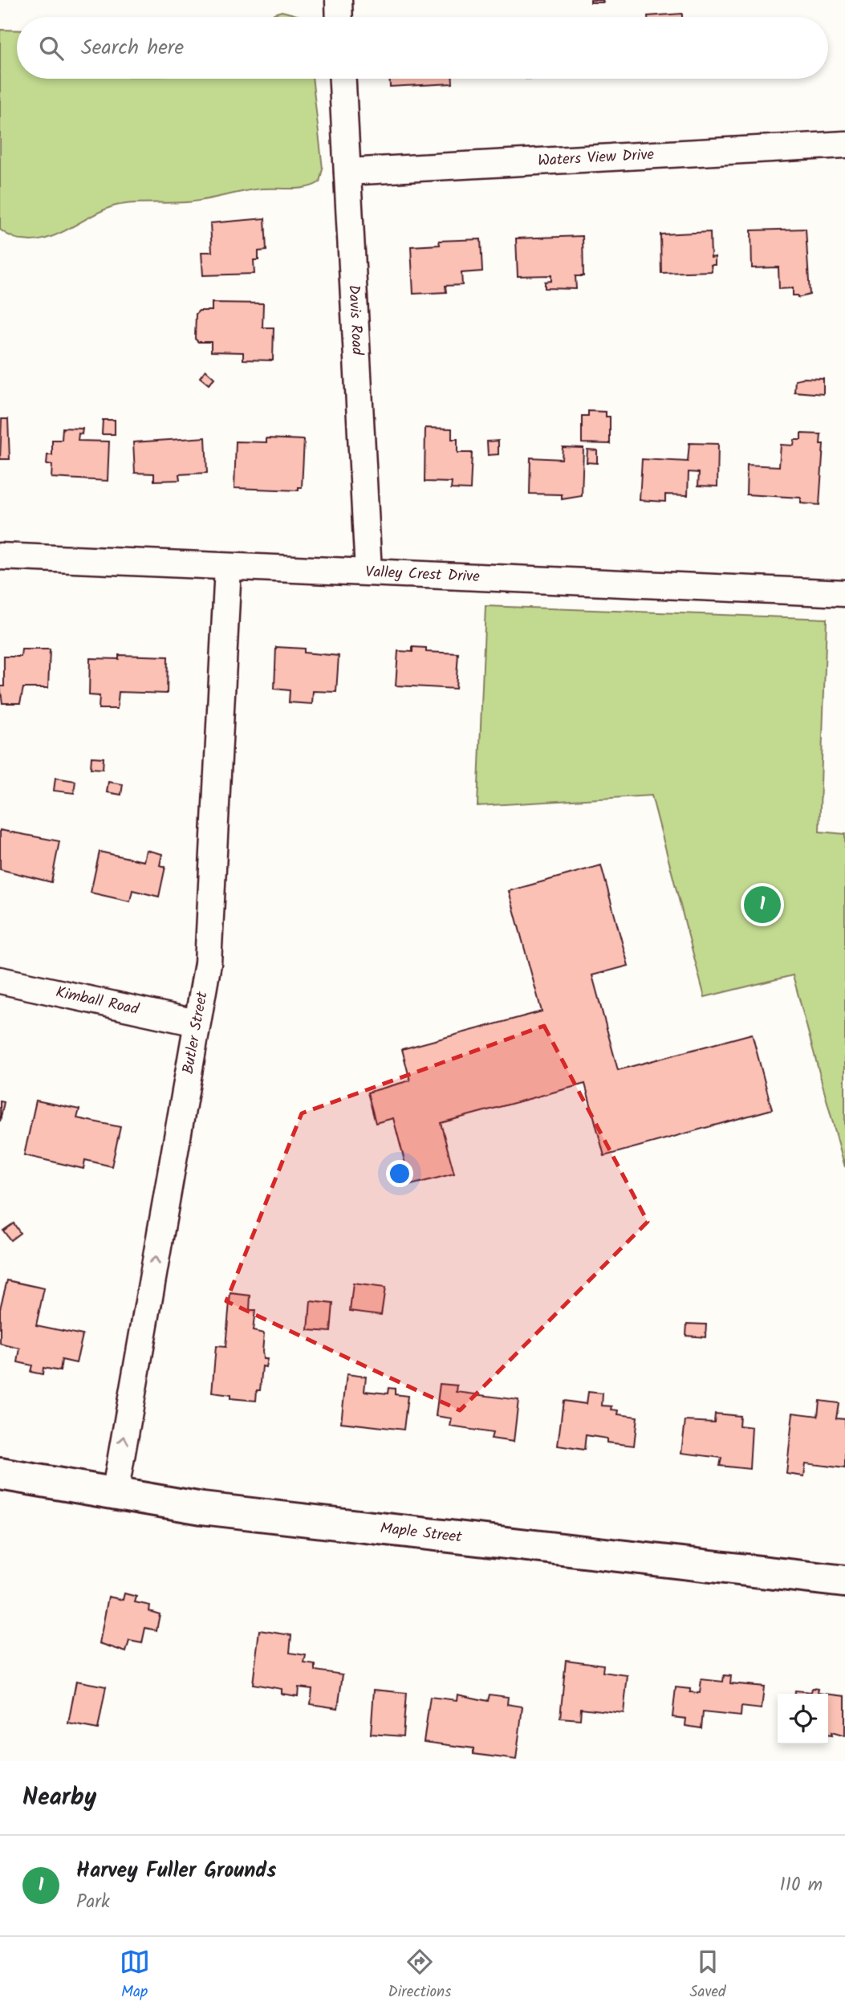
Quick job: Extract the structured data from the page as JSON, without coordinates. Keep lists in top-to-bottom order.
{
  "streets": {
    "main road": ["Maple Street"],
    "street": [
      "Waters View Drive",
      "Davis Road",
      "Valley Crest Drive",
      "Kimball Road",
      "Butler Street"
    ]
  },
  "crossings": [
    ["Waters View Drive", "Davis Road"],
    ["Davis Road", "Valley Crest Drive"],
    ["Valley Crest Drive", "Butler Street"],
    ["Kimball Road", "Butler Street"],
    ["Butler Street", "Maple Street"]
  ],
  "one_way": ["Butler Street"],
  "page": {
    "search": "Search here",
    "pins": "1",
    "heading": "Nearby",
    "list": [
      {
        "mark": "1",
        "name": "Harvey Fuller Grounds",
        "note": "Park",
        "value": "110 m"
      }
    ],
    "nav": ["Map", "Directions", "Saved"]
  }
}
